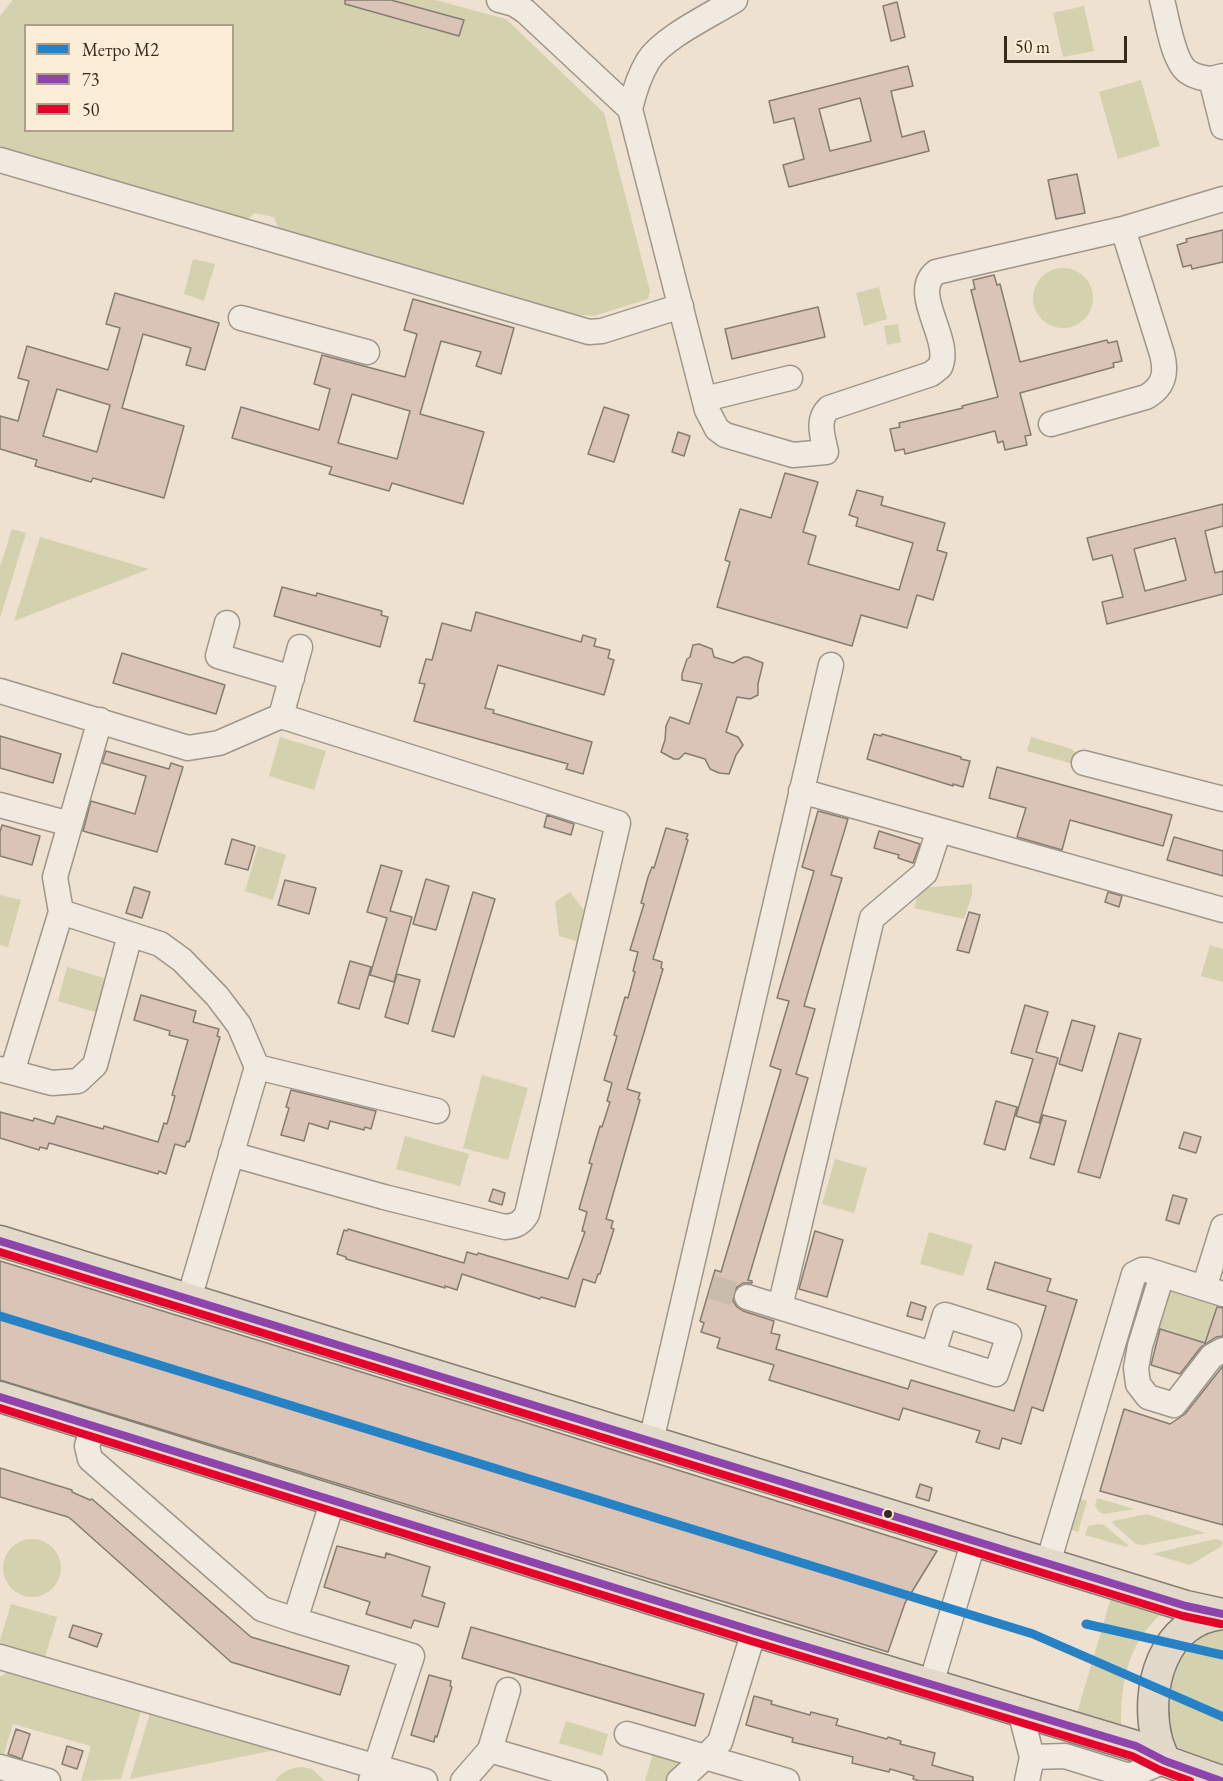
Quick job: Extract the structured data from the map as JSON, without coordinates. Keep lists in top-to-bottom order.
{
  "lines": ["transit line 73", "transit line 50", "metro line M2"],
  "legend": ["Метро M2", "73", "50"],
  "scale_bar": "50 m"
}
